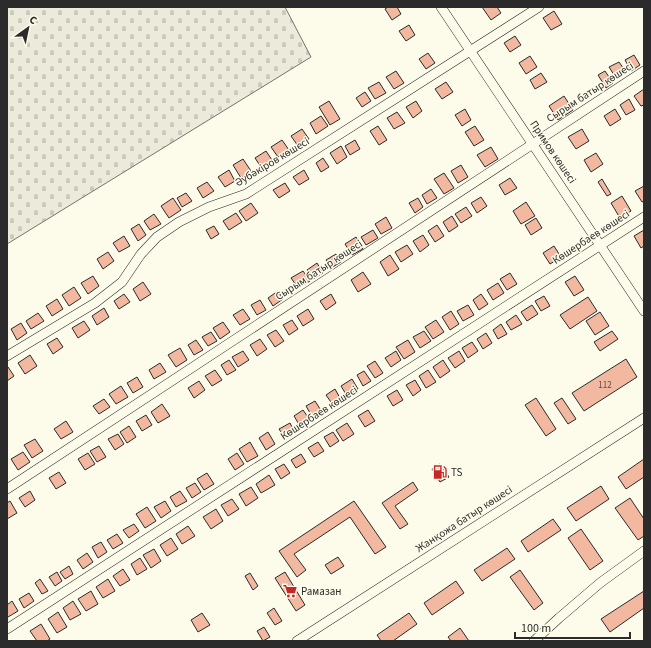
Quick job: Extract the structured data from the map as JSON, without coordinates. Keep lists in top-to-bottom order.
{
  "streets": {
    "street": [
      "Сырым батыр көшесі",
      "Примов көшесі",
      "Әубәкіров көшесі",
      "Көшербаев көшесі",
      "Жанқожа батыр көшесі"
    ]
  },
  "crossings": [
    ["Сырым батыр көшесі", "Примов көшесі"],
    ["Примов көшесі", "Әубәкіров көшесі"],
    ["Примов көшесі", "Көшербаев көшесі"]
  ],
  "places": {
    "fuel station": ["TS"],
    "supermarket": ["Рамазан"]
  },
  "house_numbers": ["112"],
  "scale_bar": "100 m",
  "north": "top right"
}
